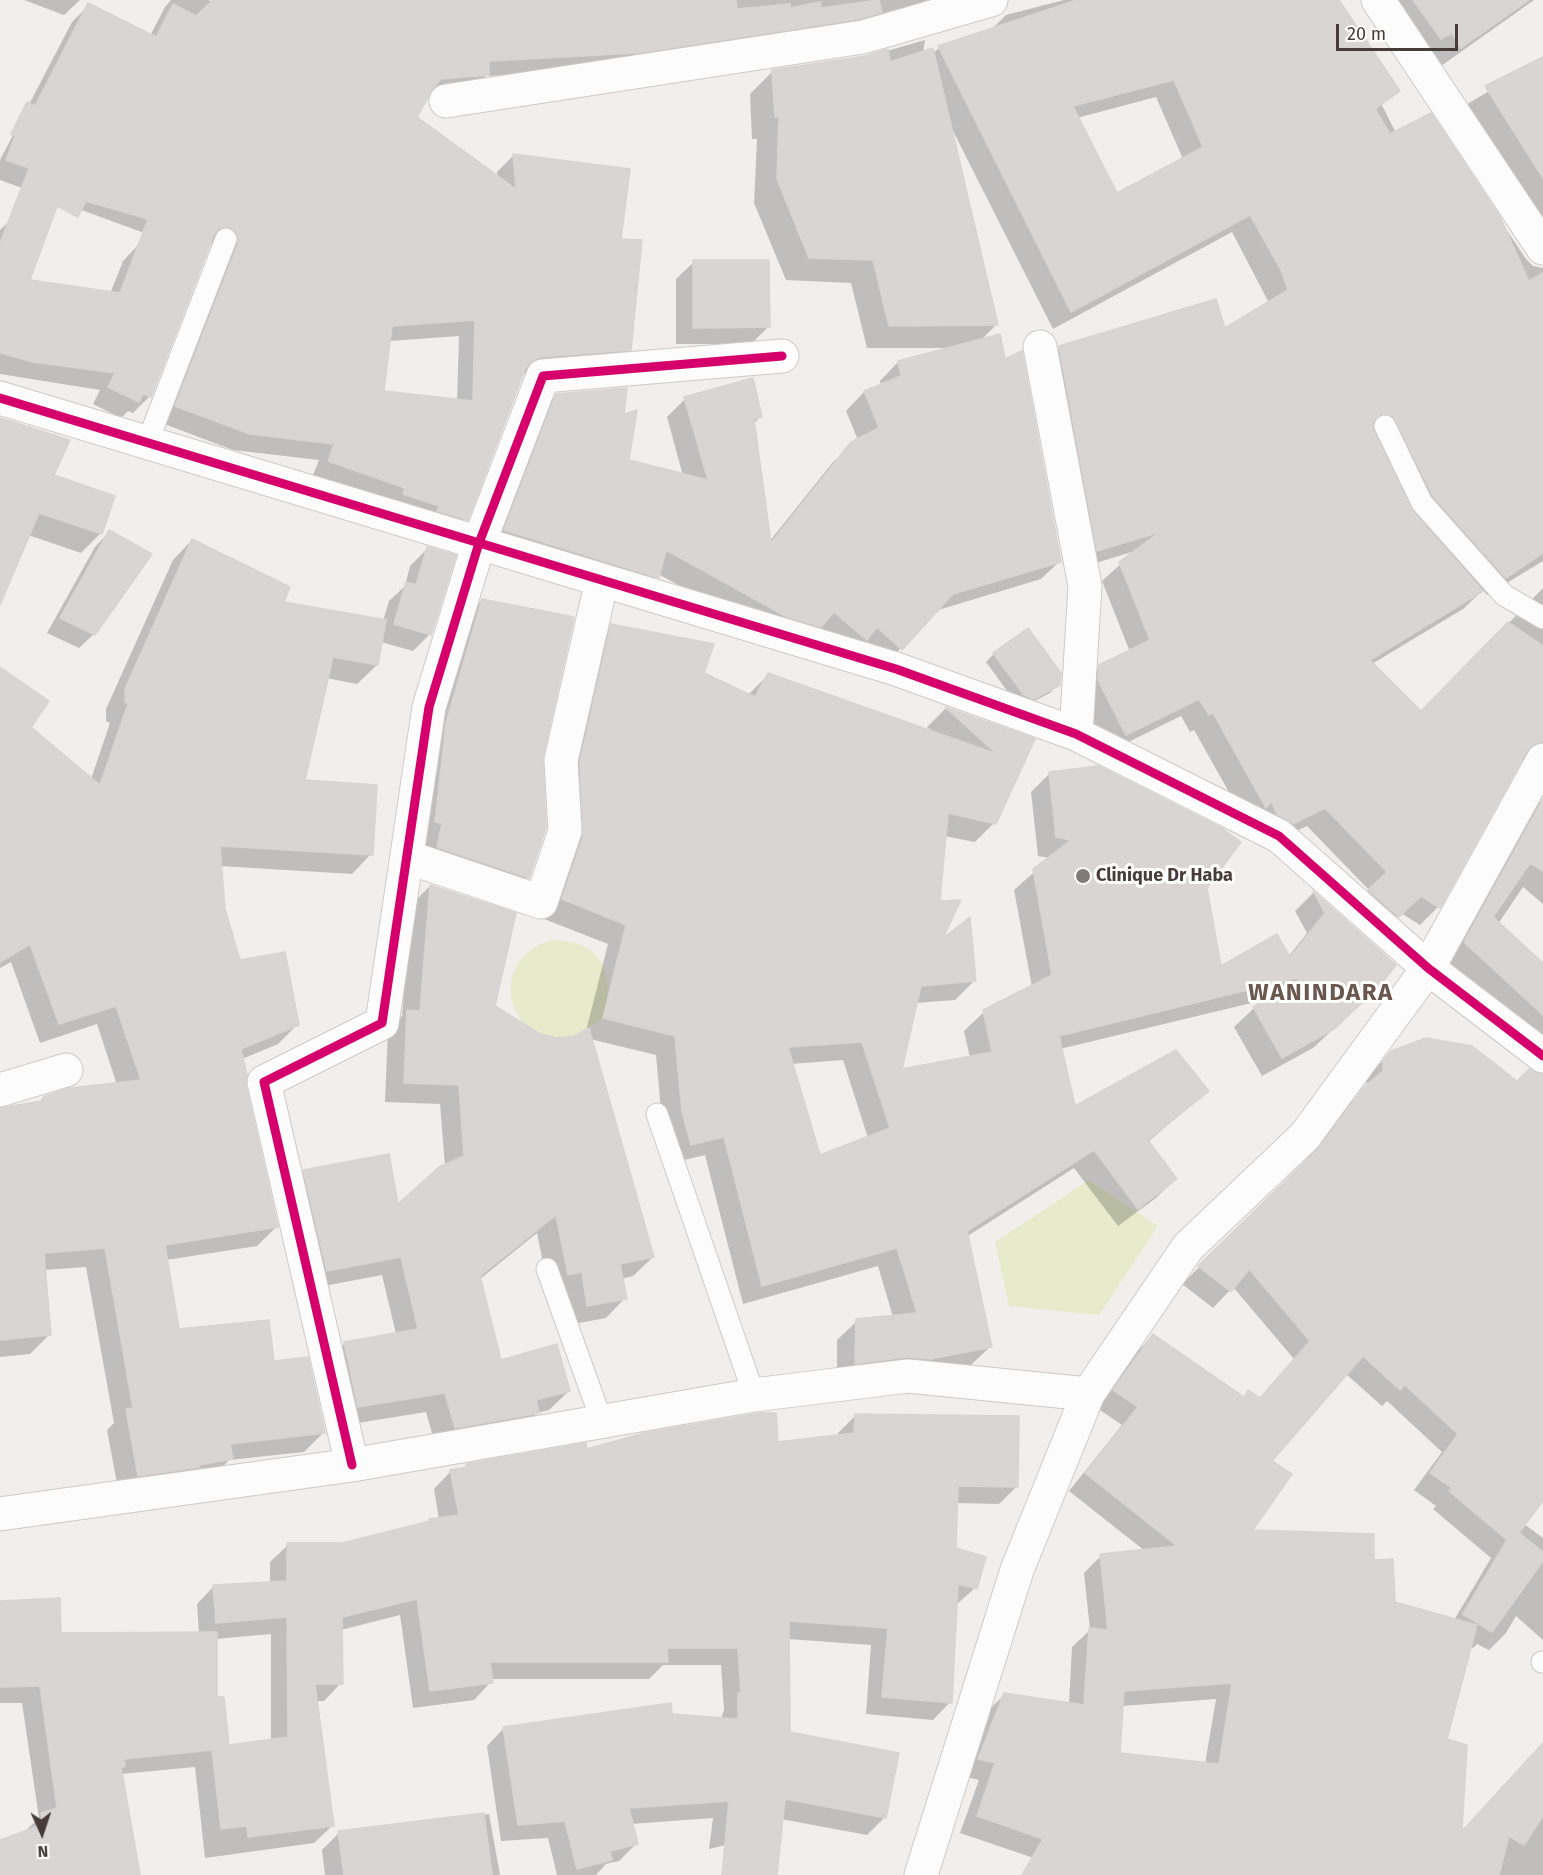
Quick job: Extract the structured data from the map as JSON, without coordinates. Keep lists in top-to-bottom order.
{
  "districts": ["WANINDARA"],
  "places": ["Clinique Dr Haba"],
  "scale_bar": "20 m",
  "north": "bottom"
}
